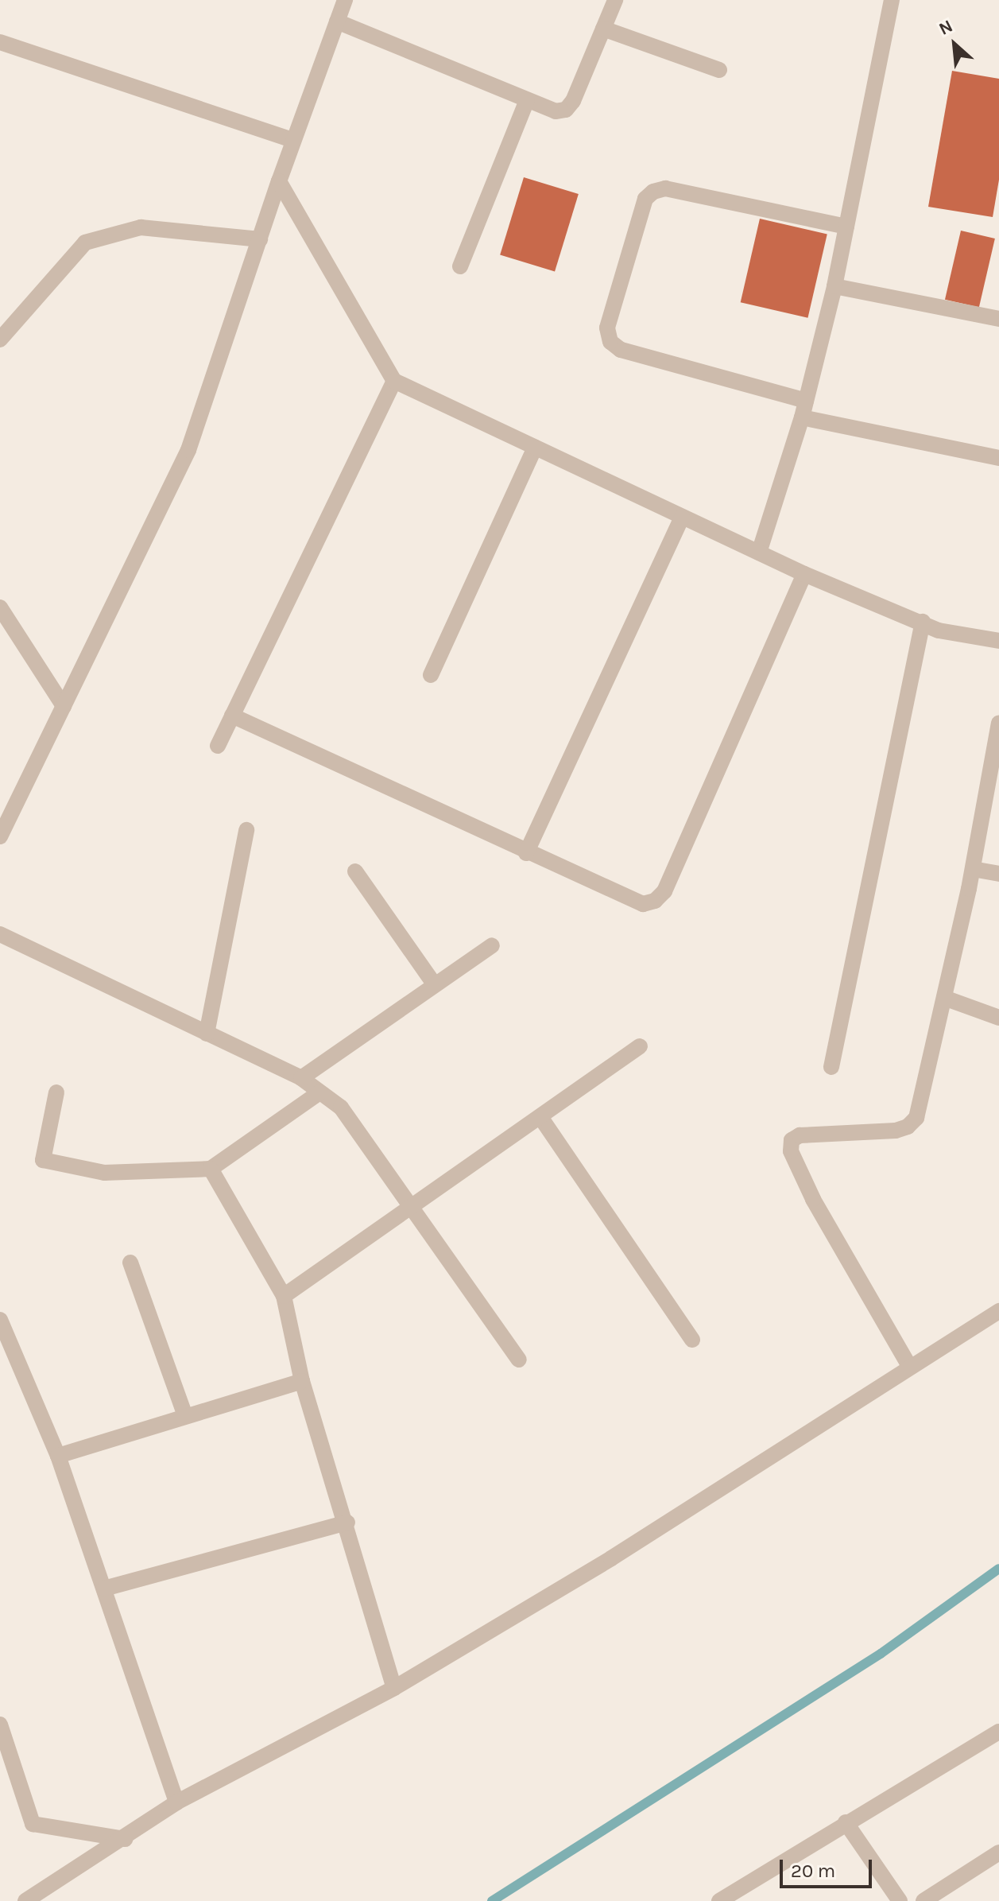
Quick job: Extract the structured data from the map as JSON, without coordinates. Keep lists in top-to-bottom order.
{
  "scale_bar": "20 m",
  "north": "top left"
}
